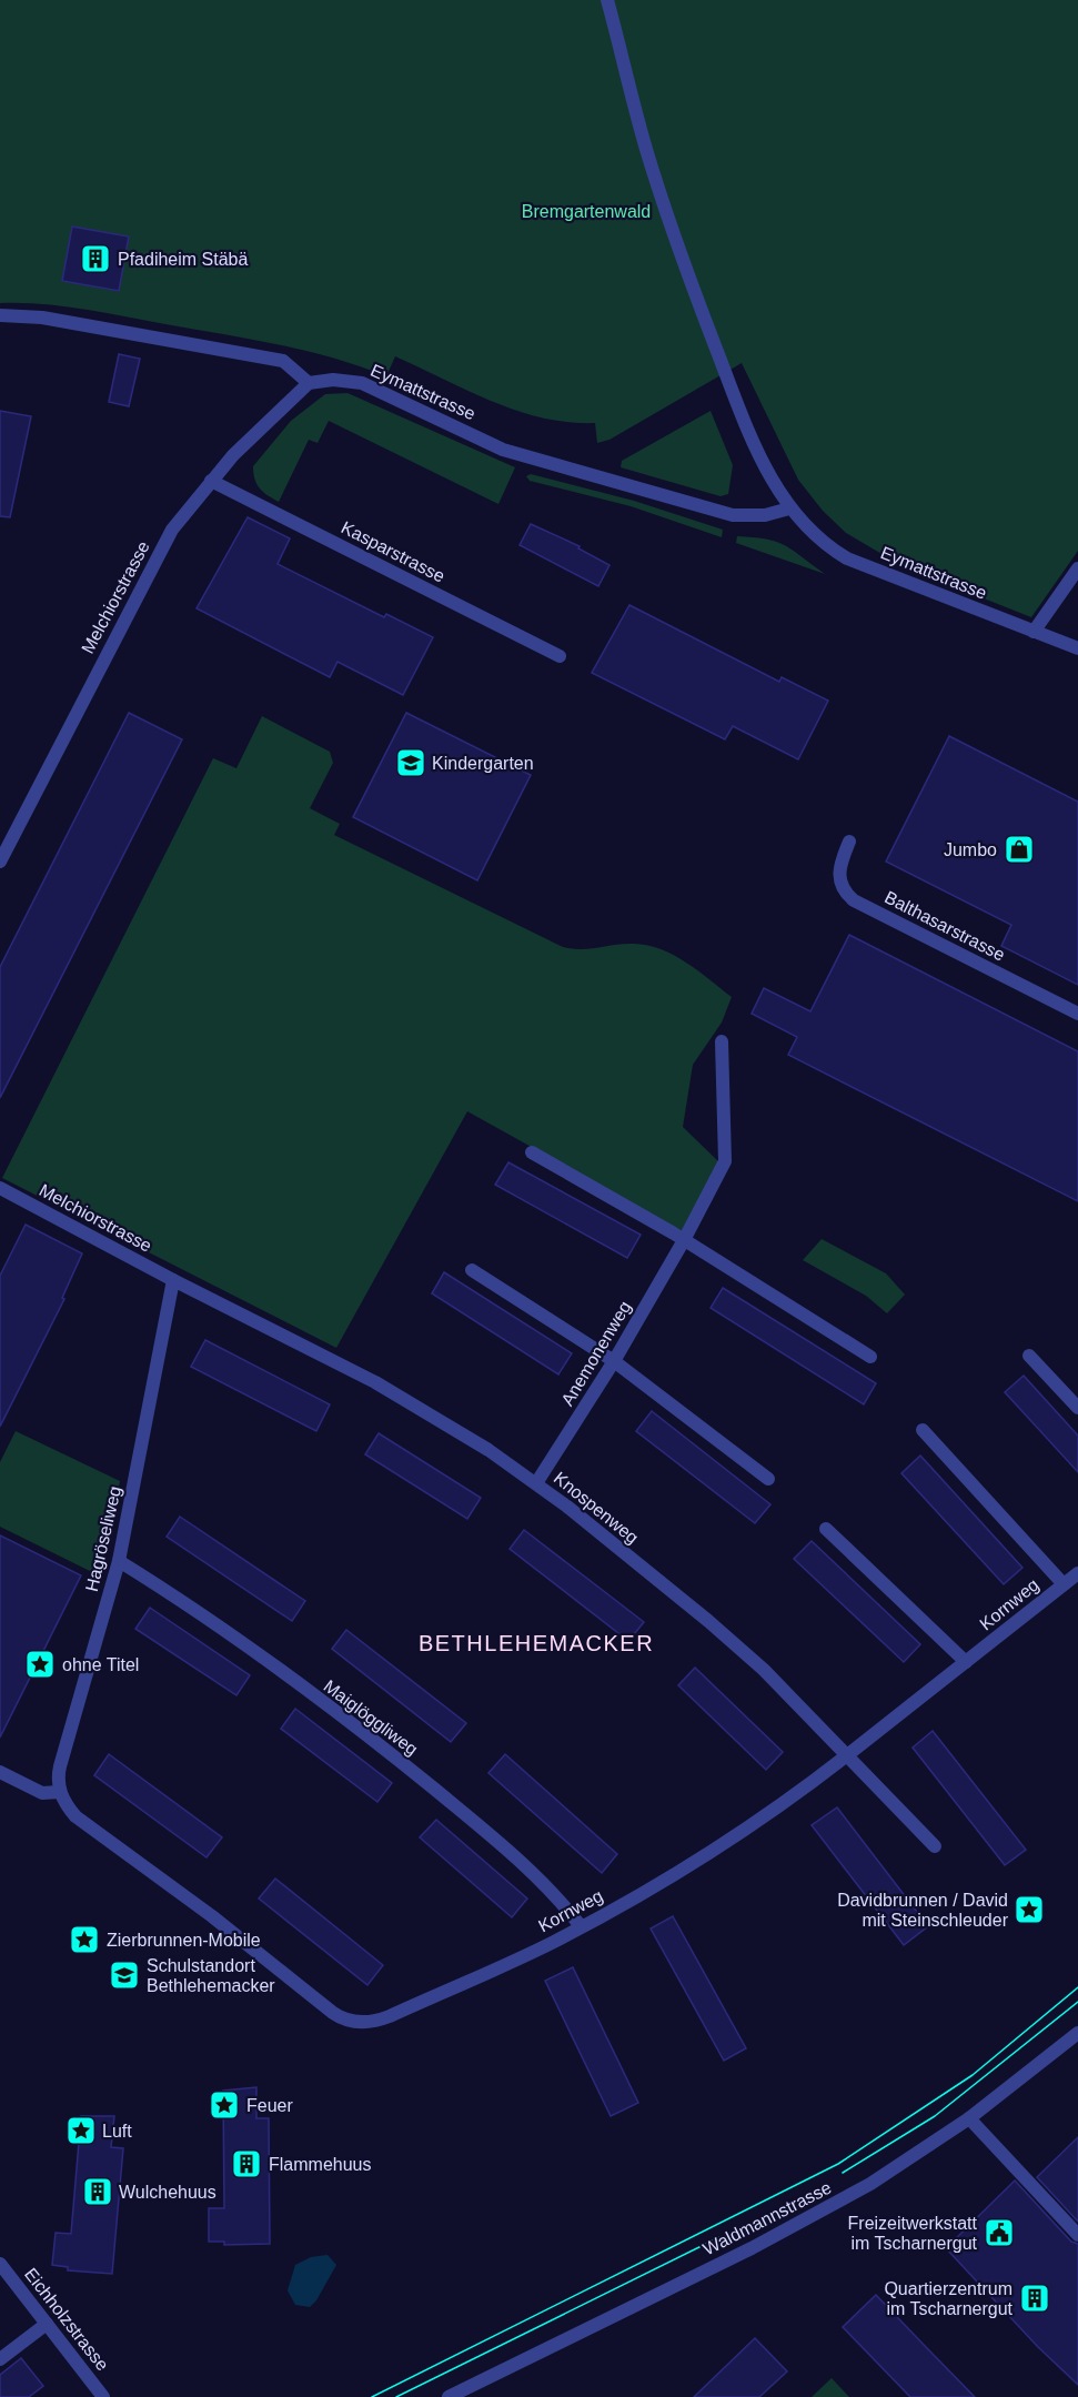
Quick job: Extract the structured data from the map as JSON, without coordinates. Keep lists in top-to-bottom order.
{
  "streets": {
    "street": [
      "Eymattstrasse",
      "Kasparstrasse",
      "Melchiorstrasse",
      "Balthasarstrasse",
      "Anemonenweg",
      "Knospenweg",
      "Hagröseliweg",
      "Kornweg",
      "Maiglöggliweg",
      "Waldmannstrasse",
      "Eichholzstrasse"
    ]
  },
  "crossings": [
    ["Eymattstrasse", "Melchiorstrasse"],
    ["Kasparstrasse", "Melchiorstrasse"],
    ["Melchiorstrasse", "Knospenweg"],
    ["Melchiorstrasse", "Hagröseliweg"],
    ["Anemonenweg", "Knospenweg"],
    ["Knospenweg", "Hagröseliweg"],
    ["Knospenweg", "Kornweg"],
    ["Hagröseliweg", "Kornweg"],
    ["Hagröseliweg", "Maiglöggliweg"],
    ["Kornweg", "Maiglöggliweg"]
  ],
  "districts": ["BETHLEHEMACKER"],
  "parks": ["Bremgartenwald"],
  "places": {
    "building": [
      "Pfadiheim Stäbä",
      "Flammehuus",
      "Wulchehuus",
      "Quartierzentrum im Tscharnergut"
    ],
    "school or university": ["Kindergarten", "Schulstandort Bethlehemacker"],
    "shop": ["Jumbo"],
    "place": [
      "ohne Titel",
      "Davidbrunnen / David mit Steinschleuder",
      "Zierbrunnen-Mobile",
      "Feuer",
      "Luft"
    ],
    "public building": ["Freizeitwerkstatt im Tscharnergut"]
  }
}
